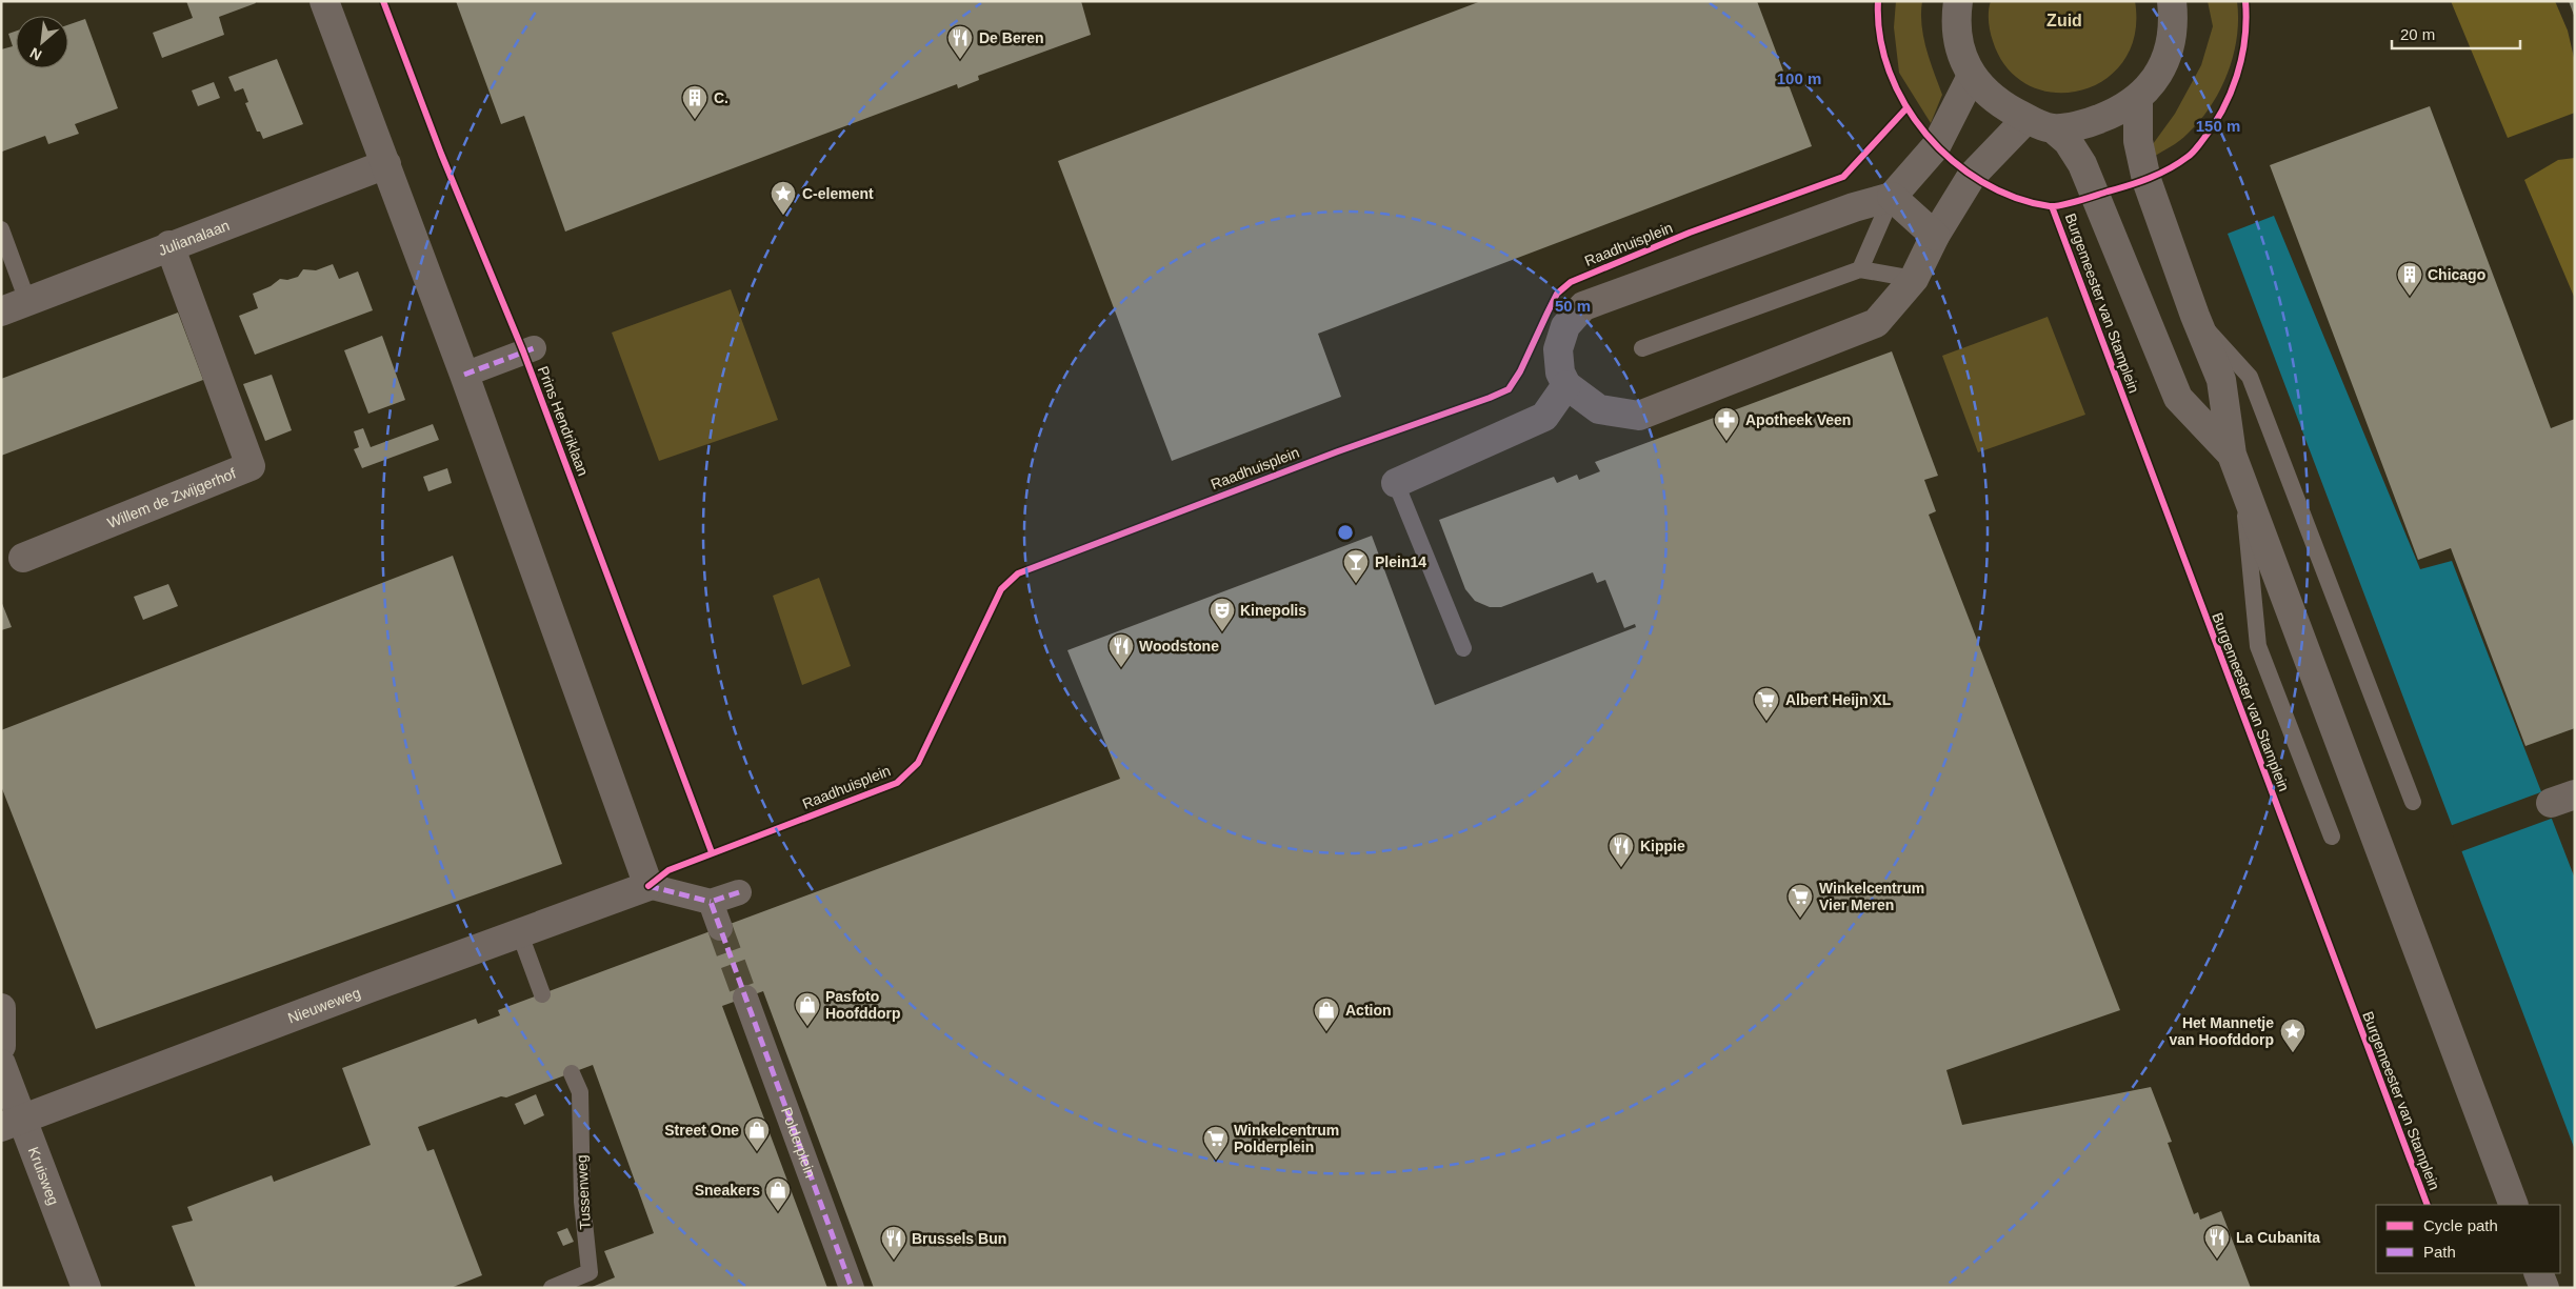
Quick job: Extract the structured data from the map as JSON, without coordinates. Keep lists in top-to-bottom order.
{
  "streets": {
    "street": [
      "Julianalaan",
      "Burgemeester van Stamplein",
      "Willem de Zwijgerhof",
      "Nieuweweg",
      "Polderplein",
      "Kruisweg"
    ],
    "lane": ["Tussenweg"],
    "cycle path": ["Raadhuisplein", "Prins Hendriklaan"]
  },
  "crossings": [
    ["Julianalaan", "Willem de Zwijgerhof"],
    ["Nieuweweg", "Kruisweg"]
  ],
  "districts": ["Zuid"],
  "places": {
    "restaurant": [
      "De Beren",
      "Woodstone",
      "Kippie",
      "La Cubanita",
      "Brussels Bun"
    ],
    "building": ["C.", "Chicago"],
    "place": ["C-element", "Het Mannetje van Hoofddorp"],
    "pharmacy": ["Apotheek Veen"],
    "bar": ["Plein14"],
    "theatre": ["Kinepolis"],
    "supermarket": ["Albert Heijn XL", "Winkelcentrum Vier Meren", "Winkelcentrum Polderplein"],
    "shop": [
      "Pasfoto Hoofddorp",
      "Action",
      "Street One",
      "Sneakers"
    ]
  },
  "legend": ["Cycle path", "Path"],
  "scale_bar": "20 m",
  "north": "bottom left",
  "rings": ["100 m", "150 m", "50 m"]
}
